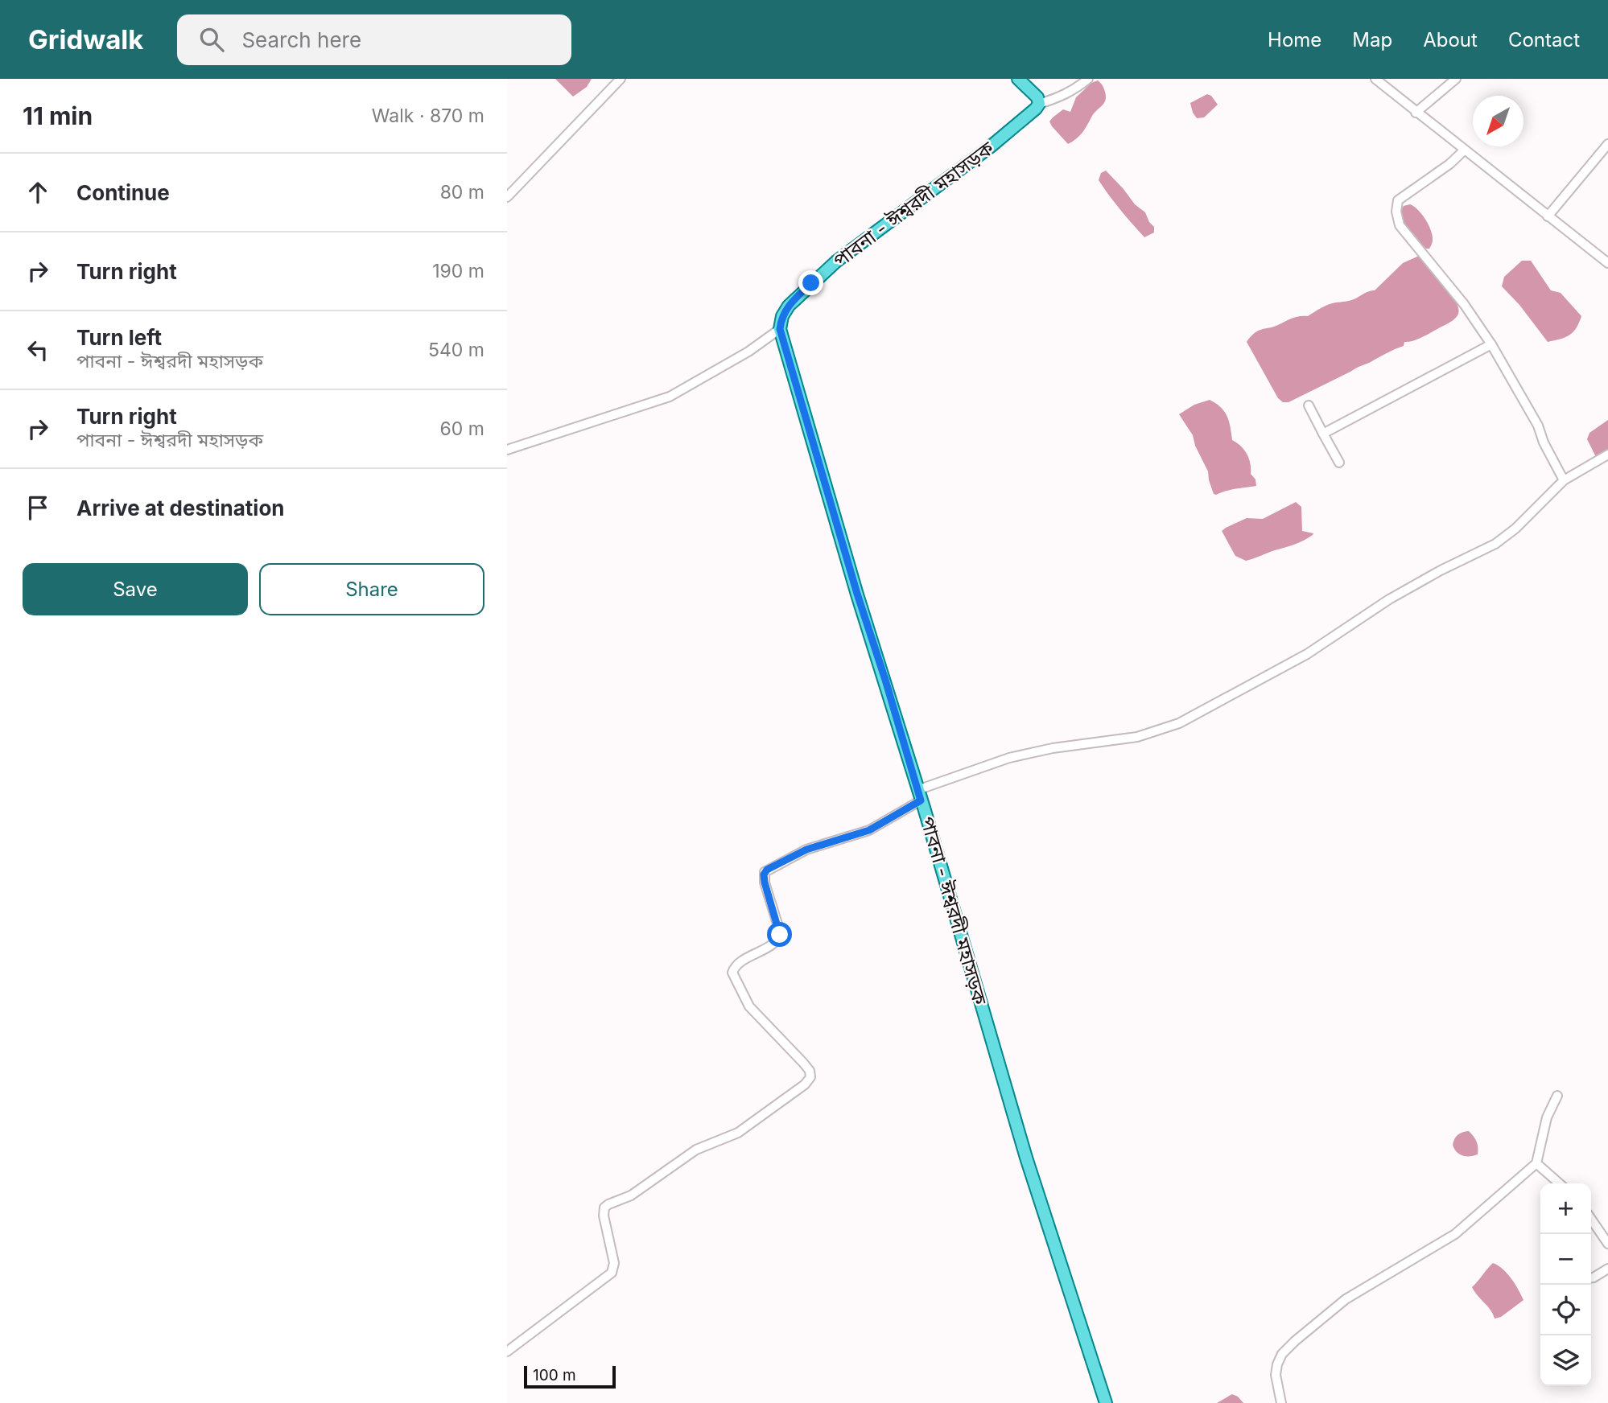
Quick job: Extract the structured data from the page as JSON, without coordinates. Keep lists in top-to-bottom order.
{
  "streets": {
    "main road": ["পাবনা - ঈশ্বরদী মহাসড়ক"]
  },
  "scale_bar": "100 m",
  "north": "bottom left",
  "page": {
    "header": "Gridwalk",
    "search": "Search here",
    "nav": [
      "Home",
      "Map",
      "About",
      "Contact"
    ],
    "heading": ["11 min", "Walk · 870 m"],
    "list": [
      ["Continue", "80 m"],
      ["Turn right", "190 m"],
      ["Turn left", "পাবনা - ঈশ্বরদী মহাসড়ক", "540 m"],
      ["Turn right", "পাবনা - ঈশ্বরদী মহাসড়ক", "60 m"],
      "Arrive at destination"
    ],
    "buttons": ["Save", "Share"],
    "map_buttons": ["+", "−"],
    "scale": "100 m"
  }
}
